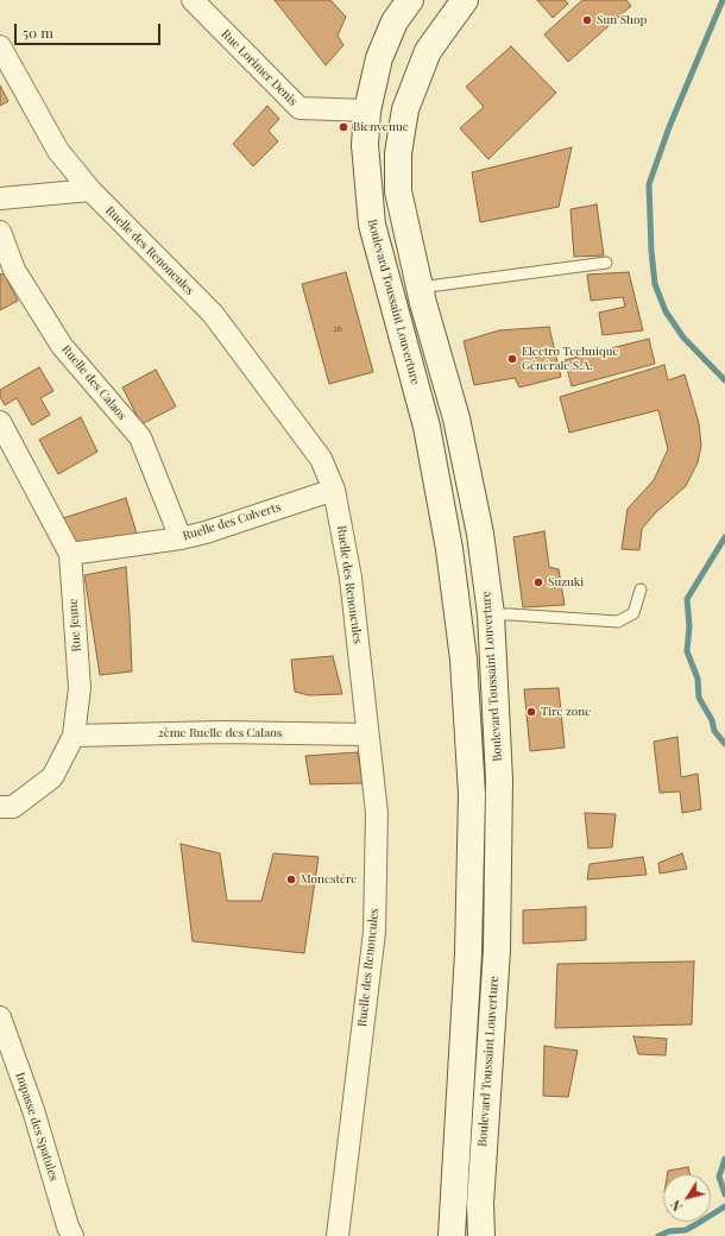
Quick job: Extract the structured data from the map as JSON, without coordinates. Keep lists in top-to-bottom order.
{
  "streets": {
    "main road": ["Boulevard Toussaint Louverture"],
    "street": [
      "Rue Lorimer Denis",
      "Ruelle des Renoncules",
      "Ruelle des Calaos",
      "Ruelle des Colverts",
      "Rue Jeune",
      "2ème Ruelle des Calaos",
      "Impasse des Spatules"
    ]
  },
  "crossings": [
    ["Rue Lorimer Denis", "Boulevard Toussaint Louverture"],
    ["Ruelle des Renoncules", "Ruelle des Colverts"],
    ["Ruelle des Renoncules", "2ème Ruelle des Calaos"],
    ["Ruelle des Calaos", "Ruelle des Colverts"],
    ["Ruelle des Colverts", "Rue Jeune"],
    ["Rue Jeune", "2ème Ruelle des Calaos"]
  ],
  "places": [
    "Sun Shop",
    "Bienvenue",
    "Electro Technique Générale S.A.",
    "Suzuki",
    "Tire zone",
    "Monestére"
  ],
  "house_numbers": ["26"],
  "scale_bar": "50 m",
  "north": "bottom left"
}
